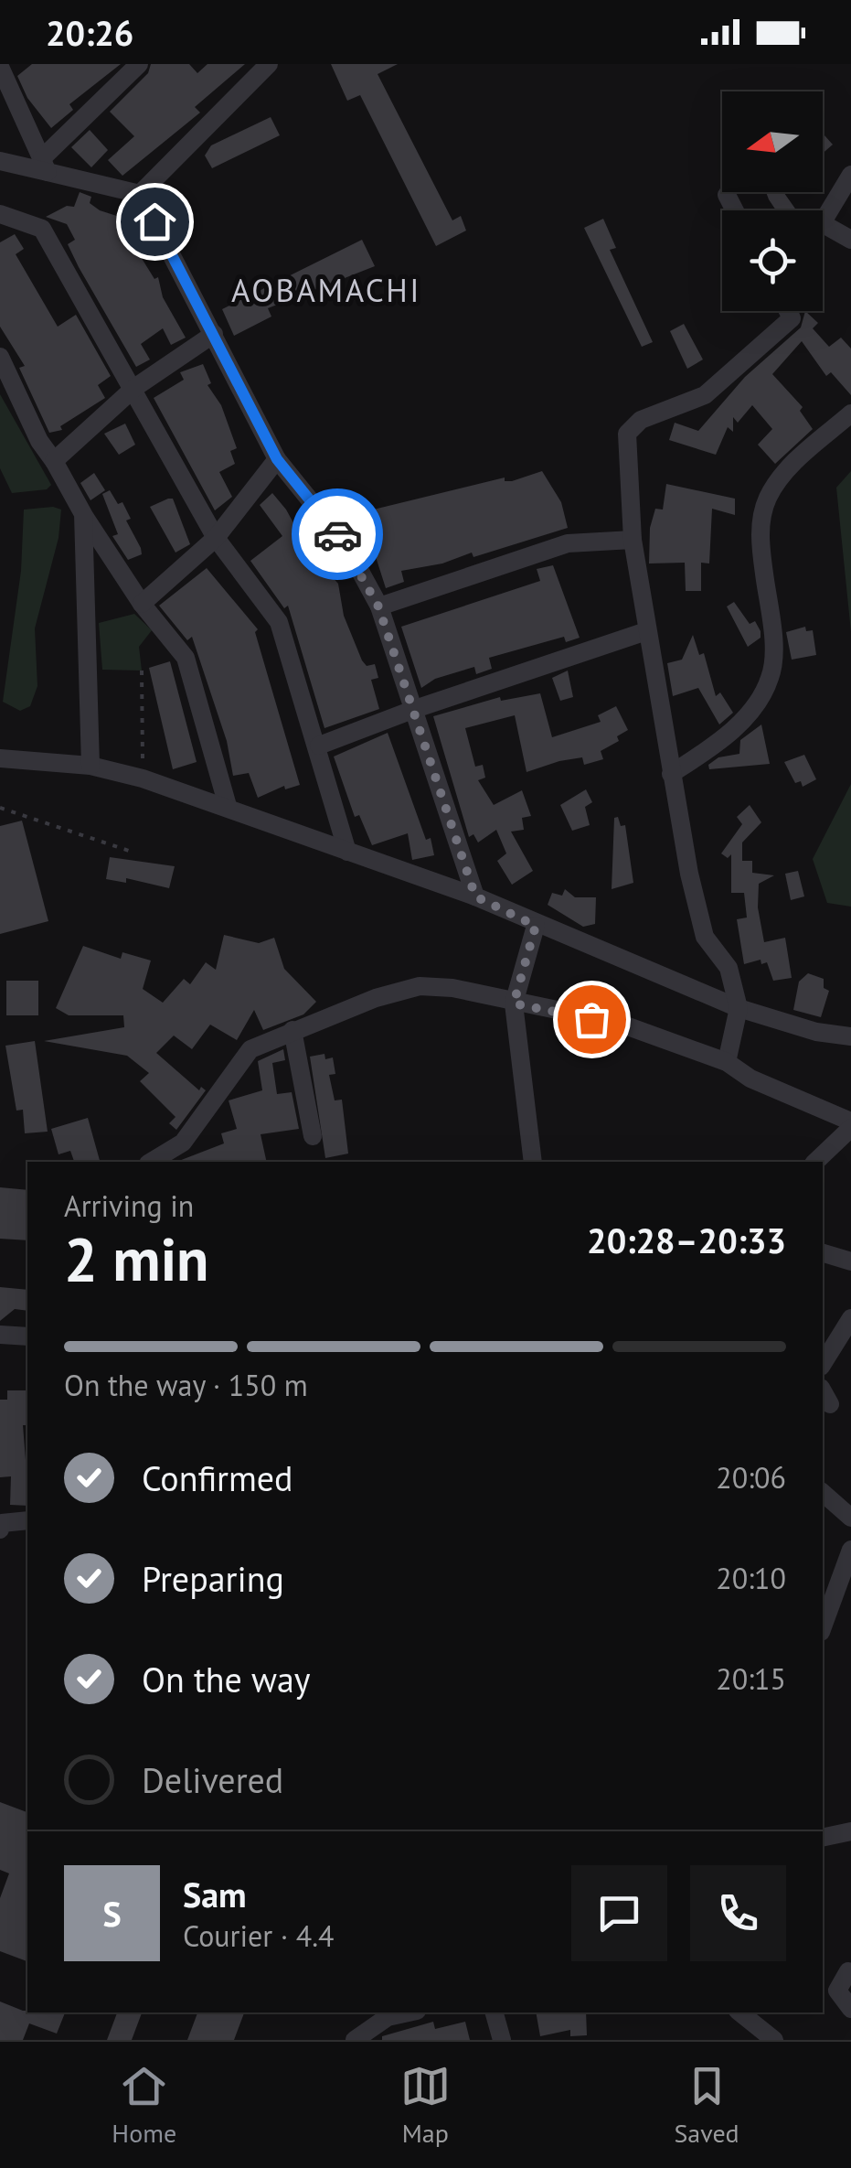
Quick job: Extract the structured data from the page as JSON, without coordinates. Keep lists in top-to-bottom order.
{
  "districts": ["AOBAMACHI"],
  "north": "left",
  "page": {
    "status": "20:26",
    "heading": ["2 min", "Arriving in", "20:28–20:33"],
    "panel": ["Sam", "Courier · 4.4"],
    "bar": "On the way · 150 m",
    "list": [
      ["Confirmed", "20:06"],
      ["Preparing", "20:10"],
      ["On the way", "20:15"],
      "Delivered"
    ],
    "round": "S",
    "tabs": ["Home", "Map", "Saved"]
  }
}
